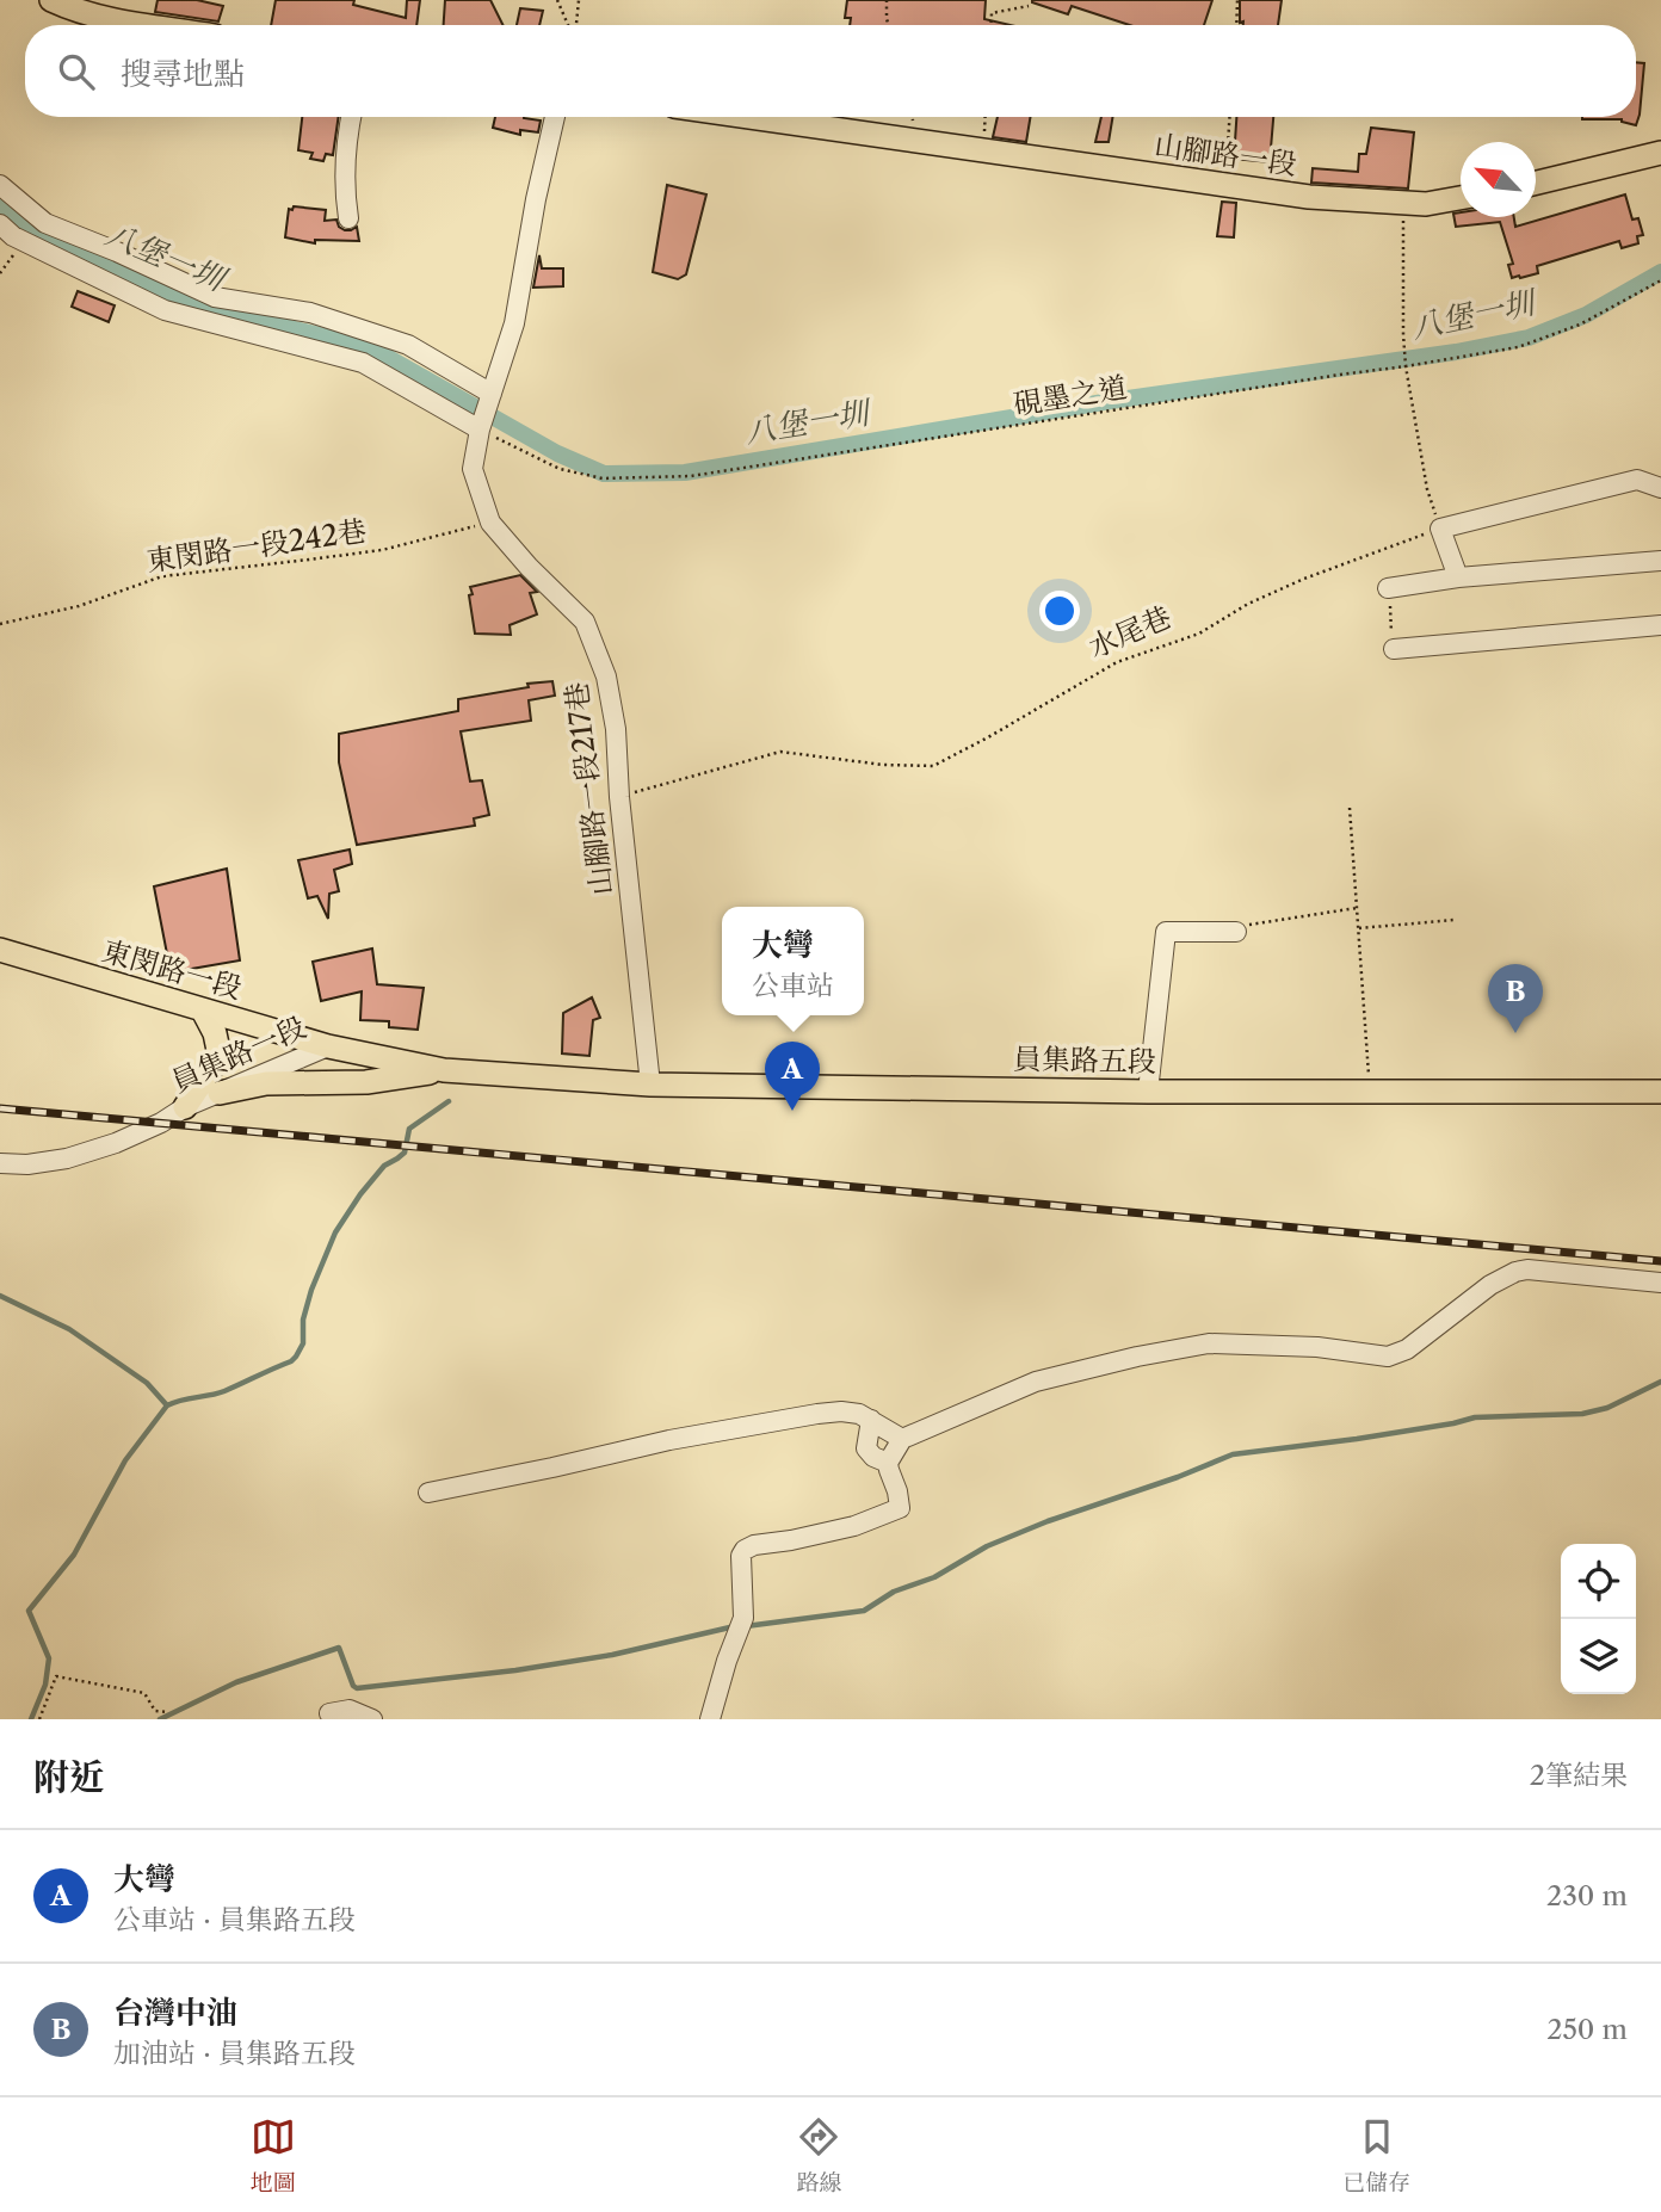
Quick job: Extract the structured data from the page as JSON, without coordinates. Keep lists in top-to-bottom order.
{
  "streets": {
    "main road": [
      "山腳路一段",
      "東閔路一段",
      "員集路一段",
      "員集路五段"
    ],
    "street": ["山腳路一段217巷"],
    "path": ["硯墨之道", "東閔路一段242巷", "水尾巷"]
  },
  "crossings": [
    ["硯墨之道", "山腳路一段217巷"],
    ["東閔路一段242巷", "山腳路一段217巷"],
    ["水尾巷", "山腳路一段217巷"],
    ["山腳路一段217巷", "員集路五段"],
    ["東閔路一段", "員集路一段"],
    ["員集路一段", "員集路五段"]
  ],
  "water": ["八堡一圳"],
  "north": "top left",
  "page": {
    "search": "搜尋地點",
    "popup": ["大彎", "公車站"],
    "pins": ["B", "A"],
    "heading": ["附近", "2筆結果"],
    "list": [
      {
        "mark": "A",
        "name": "大彎",
        "note": "公車站 · 員集路五段",
        "value": "230 m"
      },
      {
        "mark": "B",
        "name": "台灣中油",
        "note": "加油站 · 員集路五段",
        "value": "250 m"
      }
    ],
    "nav": ["地圖", "路線", "已儲存"]
  }
}
